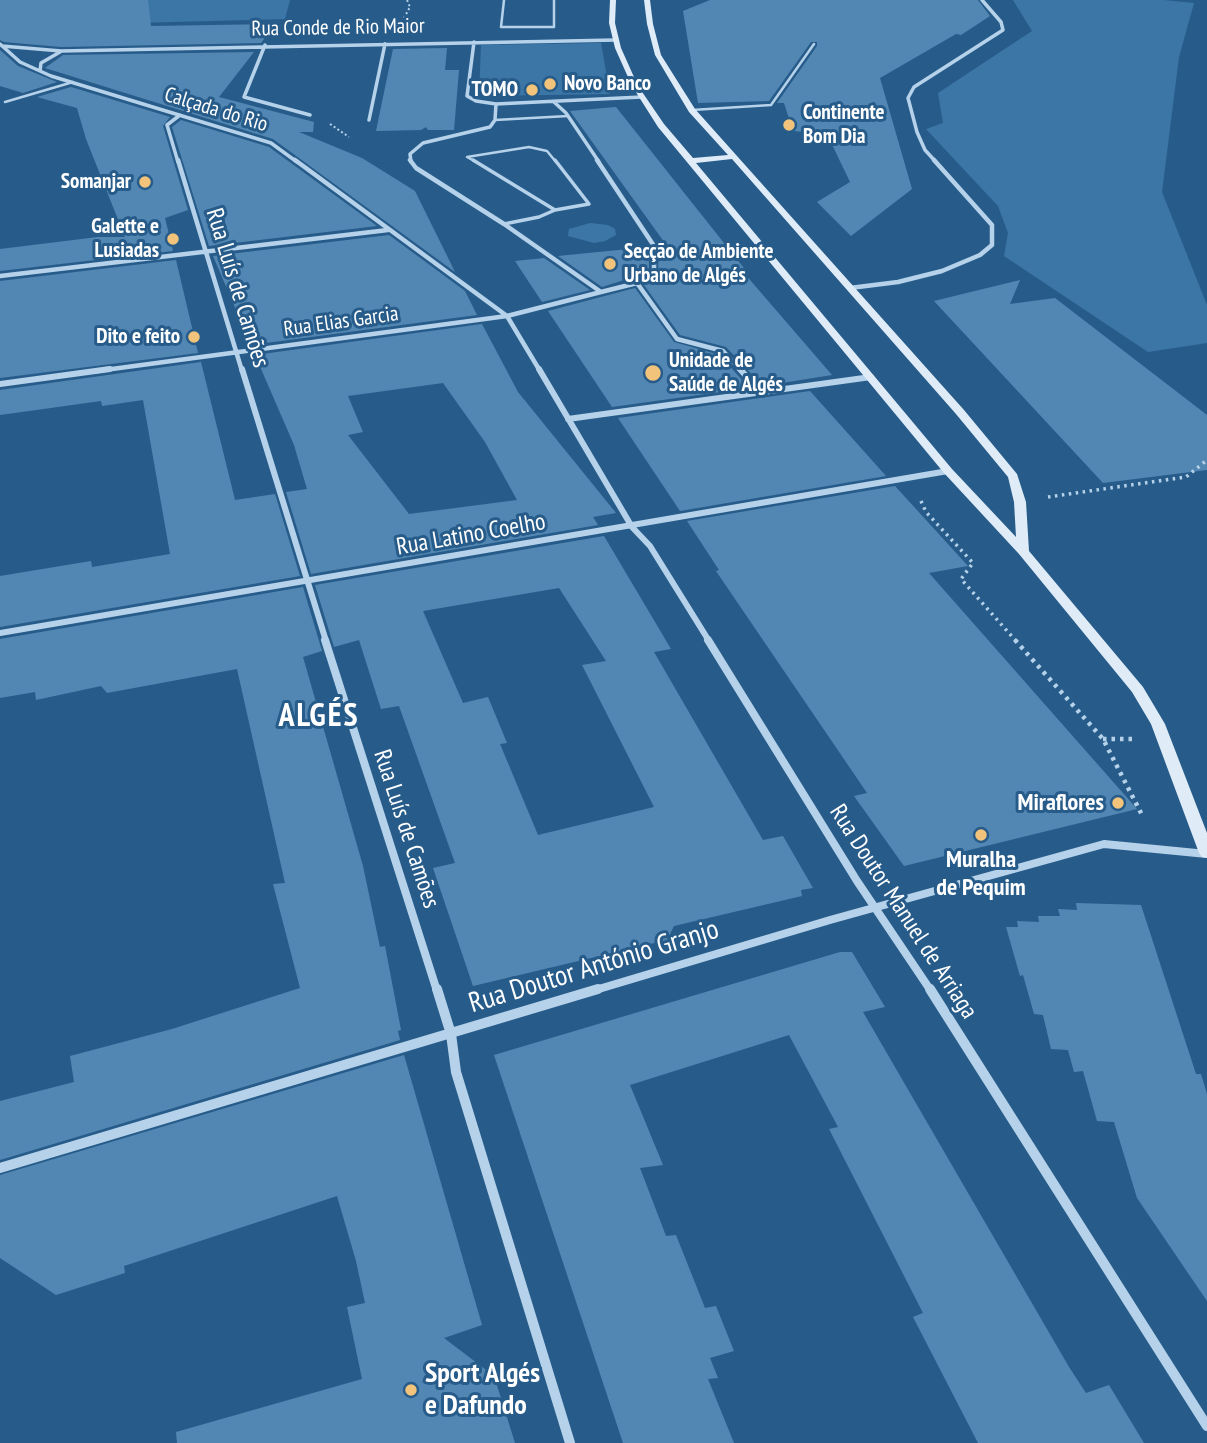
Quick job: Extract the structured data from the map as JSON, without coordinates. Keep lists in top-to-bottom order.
{
  "streets": {
    "street": [
      "Rua Conde de Rio Maior",
      "Calçada do Rio",
      "Rua Luís de Camões",
      "Rua Elias Garcia",
      "Rua Latino Coelho",
      "Rua Doutor Manuel de Arriaga",
      "Rua Doutor António Granjo"
    ]
  },
  "crossings": [
    ["Rua Conde de Rio Maior", "Calçada do Rio"],
    ["Calçada do Rio", "Rua Luís de Camões"],
    ["Calçada do Rio", "Rua Elias Garcia"],
    ["Calçada do Rio", "Rua Doutor Manuel de Arriaga"],
    ["Rua Luís de Camões", "Rua Elias Garcia"],
    ["Rua Luís de Camões", "Rua Latino Coelho"],
    ["Rua Luís de Camões", "Rua Doutor António Granjo"],
    ["Rua Elias Garcia", "Rua Doutor Manuel de Arriaga"],
    ["Rua Latino Coelho", "Rua Doutor Manuel de Arriaga"],
    ["Rua Doutor Manuel de Arriaga", "Rua Doutor António Granjo"]
  ],
  "districts": ["ALGÉS"],
  "places": [
    "Novo Banco",
    "TOMO",
    "Continente Bom Dia",
    "Somanjar",
    "Galette e Lusiadas",
    "Secção de Ambiente Urbano de Algés",
    "Dito e feito",
    "Unidade de Saúde de Algés",
    "Miraflores",
    "Muralha de Pequim",
    "Sport Algés e Dafundo"
  ]
}
